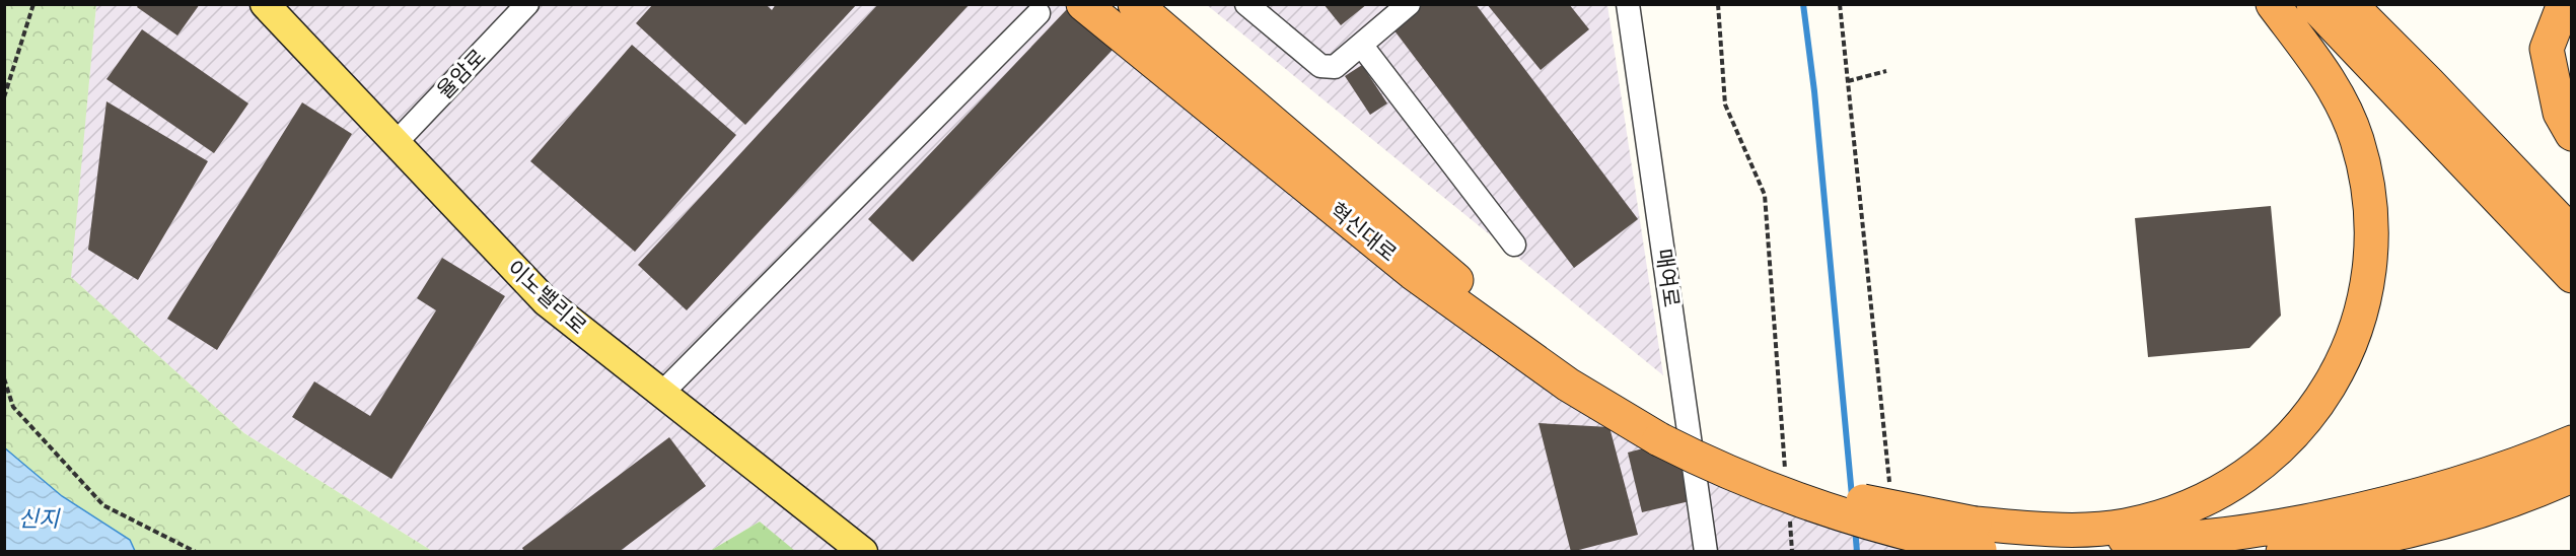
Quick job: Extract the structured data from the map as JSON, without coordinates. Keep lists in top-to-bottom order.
{
  "streets": {
    "highway": ["혁신대로"],
    "main road": ["이노밸리로"],
    "street": ["율암로", "매여로"]
  },
  "crossings": [
    ["율암로", "이노밸리로"]
  ],
  "water": ["신지"]
}
